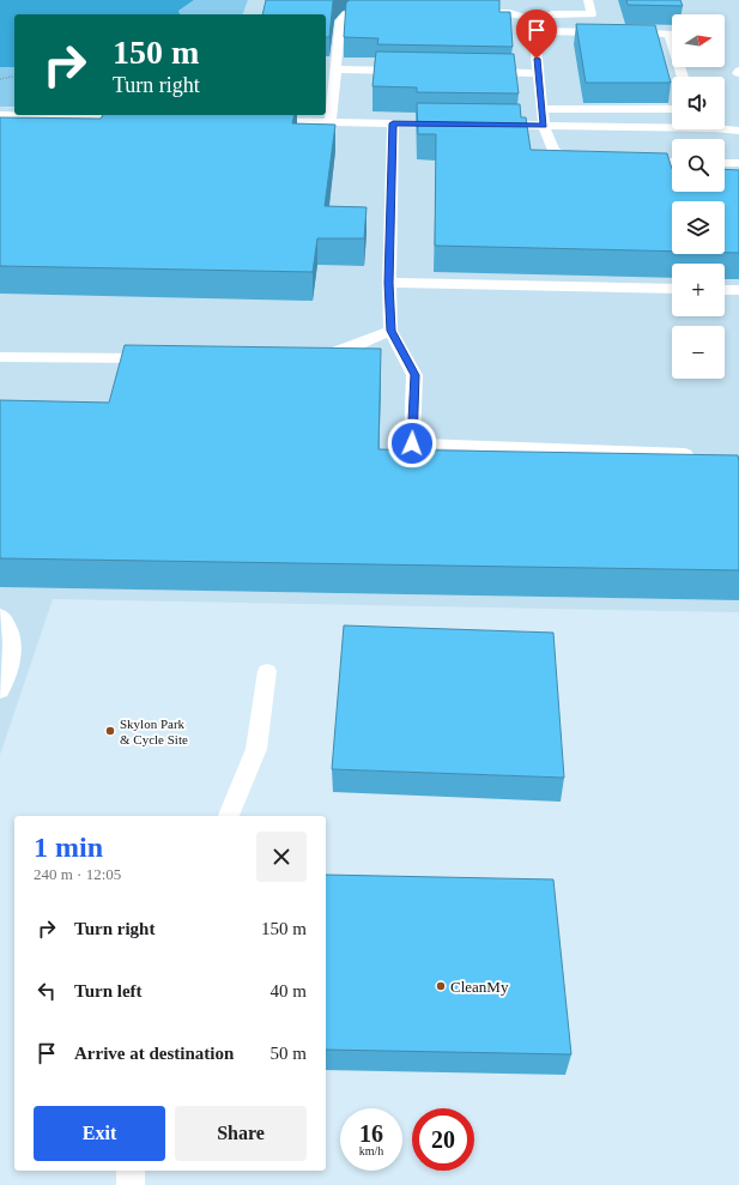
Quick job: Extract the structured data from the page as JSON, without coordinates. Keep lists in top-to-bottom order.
{
  "places": ["Skylon Park & Cycle Site", "CleanMy"],
  "north": "right",
  "page": {
    "map_buttons": ["+", "−"],
    "turn": ["150 m", "Turn right"],
    "heading": ["1 min", "240 m · 12:05"],
    "list": [
      {
        "name": "Turn right",
        "value": "150 m"
      },
      {
        "name": "Turn left",
        "value": "40 m"
      },
      {
        "name": "Arrive at destination",
        "value": "50 m"
      }
    ],
    "buttons": ["Exit", "Share"],
    "speed": "16 km/h",
    "limit": "20"
  }
}
